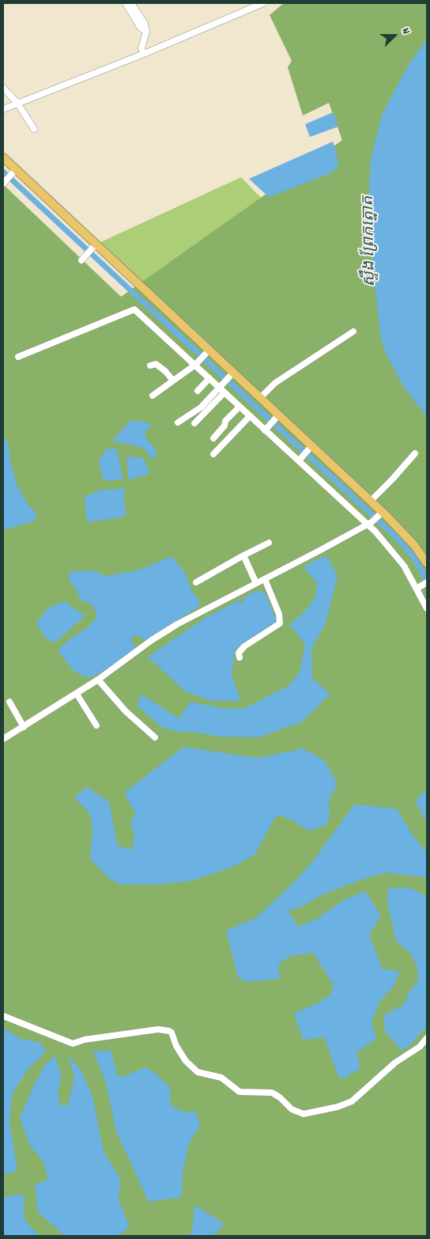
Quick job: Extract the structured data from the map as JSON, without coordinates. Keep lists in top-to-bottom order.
{
  "water": ["ស្ទឹង ព្រែកត្នោត"],
  "north": "right"
}
